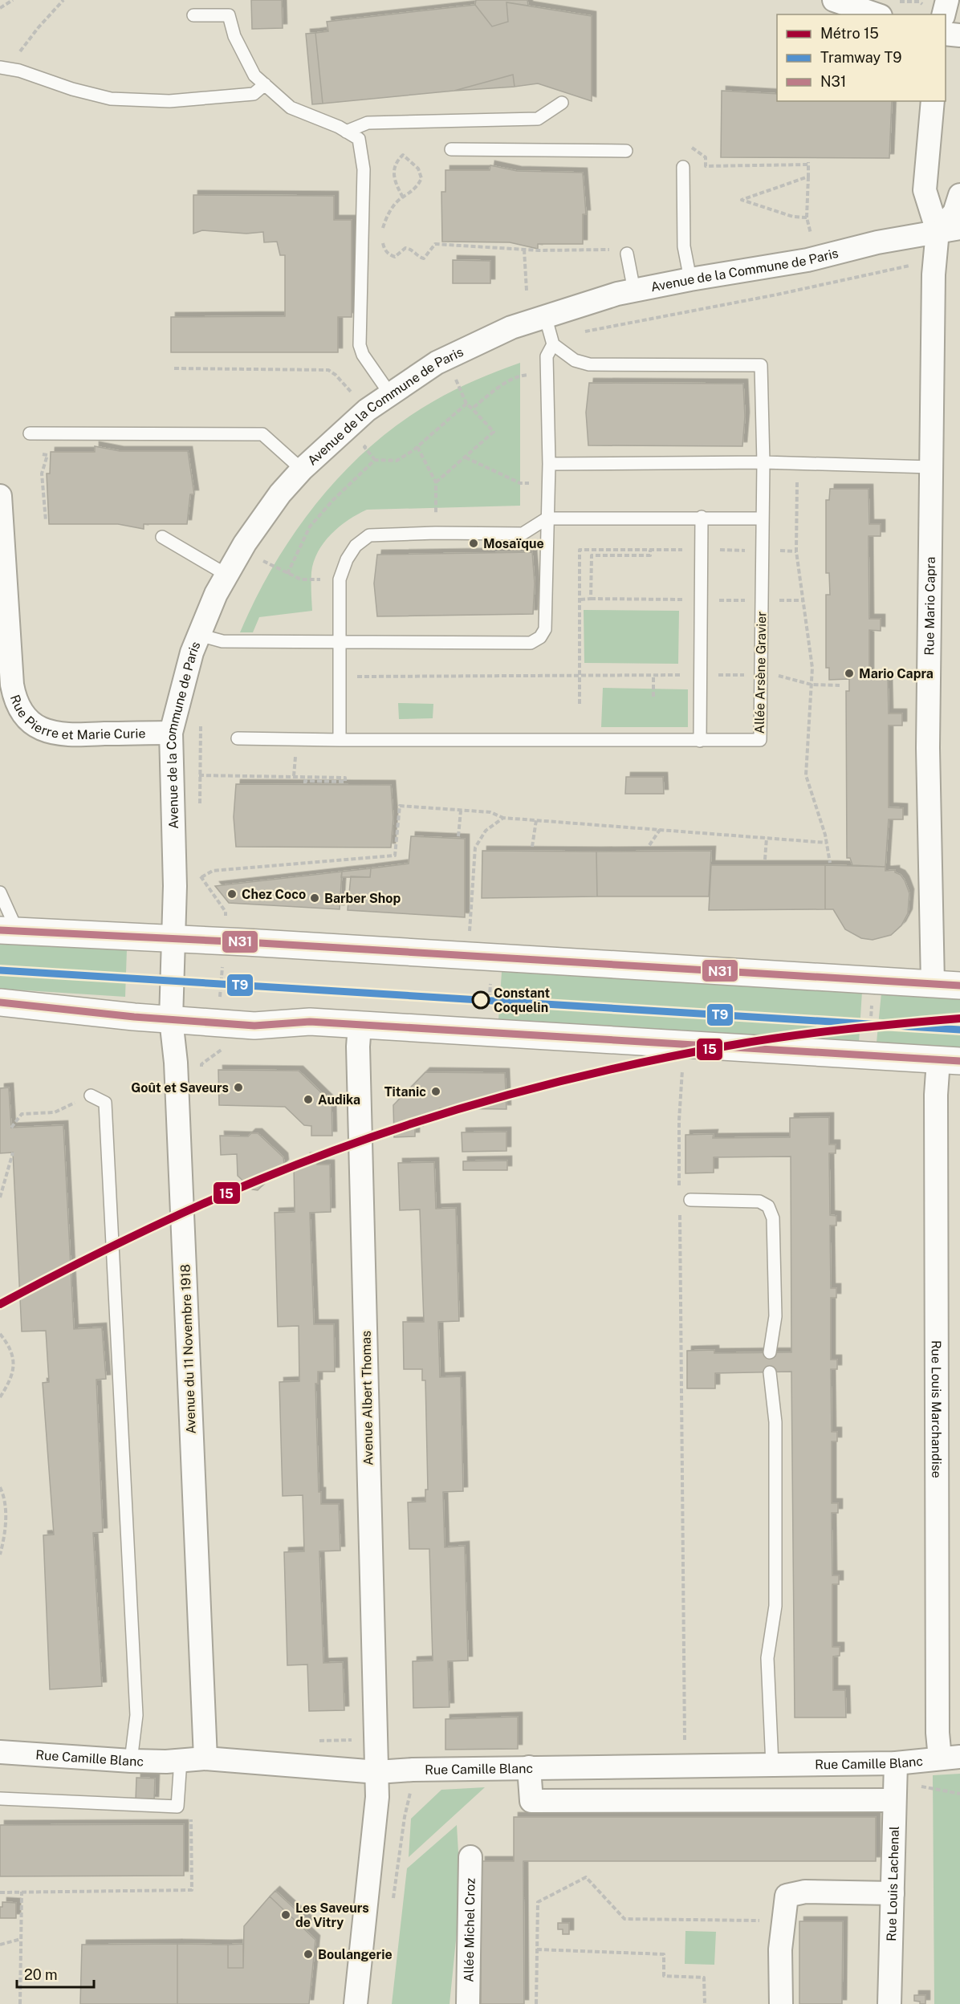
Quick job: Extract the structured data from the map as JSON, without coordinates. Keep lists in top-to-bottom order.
{
  "streets": {
    "street": [
      "Avenue de la Commune de Paris",
      "Rue Mario Capra",
      "Rue Pierre et Marie Curie",
      "Avenue du 11 Novembre 1918",
      "Avenue Albert Thomas",
      "Rue Louis Marchandise",
      "Rue Camille Blanc",
      "Rue Louis Lachenal",
      "Allée Michel Croz"
    ],
    "lane": ["Allée Arsène Gravier"]
  },
  "crossings": [
    ["Avenue de la Commune de Paris", "Rue Mario Capra"],
    ["Avenue de la Commune de Paris", "Rue Pierre et Marie Curie"],
    ["Avenue de la Commune de Paris", "Avenue du 11 Novembre 1918"],
    ["Avenue du 11 Novembre 1918", "Rue Camille Blanc"],
    ["Avenue Albert Thomas", "Rue Camille Blanc"],
    ["Rue Louis Marchandise", "Rue Camille Blanc"],
    ["Rue Camille Blanc", "Rue Louis Lachenal"]
  ],
  "places": [
    "Mosaïque",
    "Mario Capra",
    "Chez Coco",
    "Barber Shop",
    "Constant Coquelin",
    "Goût et Saveurs",
    "Titanic",
    "Audika",
    "Les Saveurs de Vitry",
    "Boulangerie"
  ],
  "lines": ["transit line N31", "tram line T9", "metro line 15"],
  "legend": ["Métro 15", "Tramway T9", "N31"],
  "scale_bar": "20 m"
}
